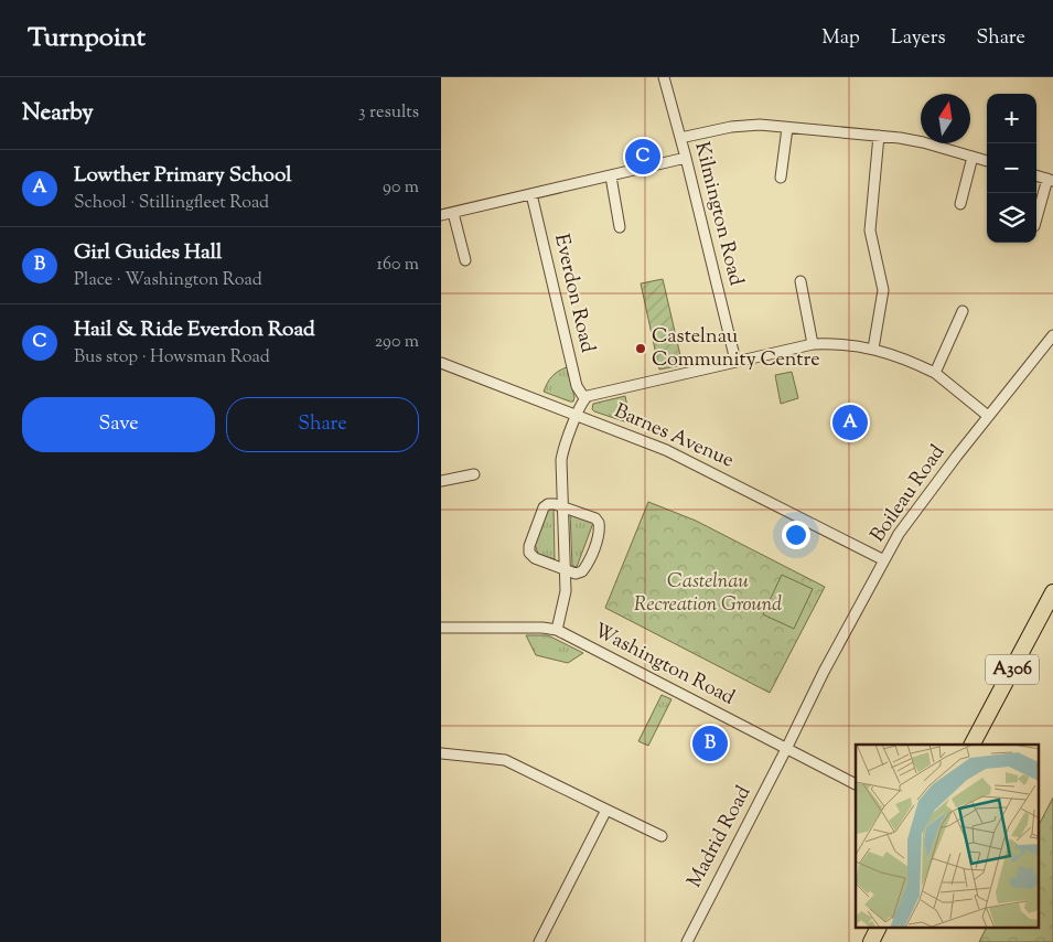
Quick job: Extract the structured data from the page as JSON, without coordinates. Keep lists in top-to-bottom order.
{
  "streets": {
    "main road": ["A306"],
    "street": [
      "Kilmington Road",
      "Everdon Road",
      "Barnes Avenue",
      "Boileau Road",
      "Washington Road",
      "Madrid Road"
    ]
  },
  "crossings": [
    ["Barnes Avenue", "Boileau Road"],
    ["Boileau Road", "Washington Road"],
    ["Boileau Road", "Madrid Road"],
    ["Washington Road", "Madrid Road"]
  ],
  "parks": ["Castelnau Recreation Ground"],
  "places": ["Castelnau Community Centre"],
  "north": "top",
  "page": {
    "header": "Turnpoint",
    "nav": ["Map", "Layers", "Share"],
    "heading": ["Nearby", "3 results"],
    "map_buttons": ["+", "−"],
    "pins": ["C", "A", "B"],
    "list": [
      {
        "mark": "A",
        "name": "Lowther Primary School",
        "note": "School · Stillingfleet Road",
        "value": "90 m"
      },
      {
        "mark": "B",
        "name": "Girl Guides Hall",
        "note": "Place · Washington Road",
        "value": "160 m"
      },
      {
        "mark": "C",
        "name": "Hail & Ride Everdon Road",
        "note": "Bus stop · Howsman Road",
        "value": "290 m"
      }
    ],
    "buttons": ["Save", "Share"]
  }
}
